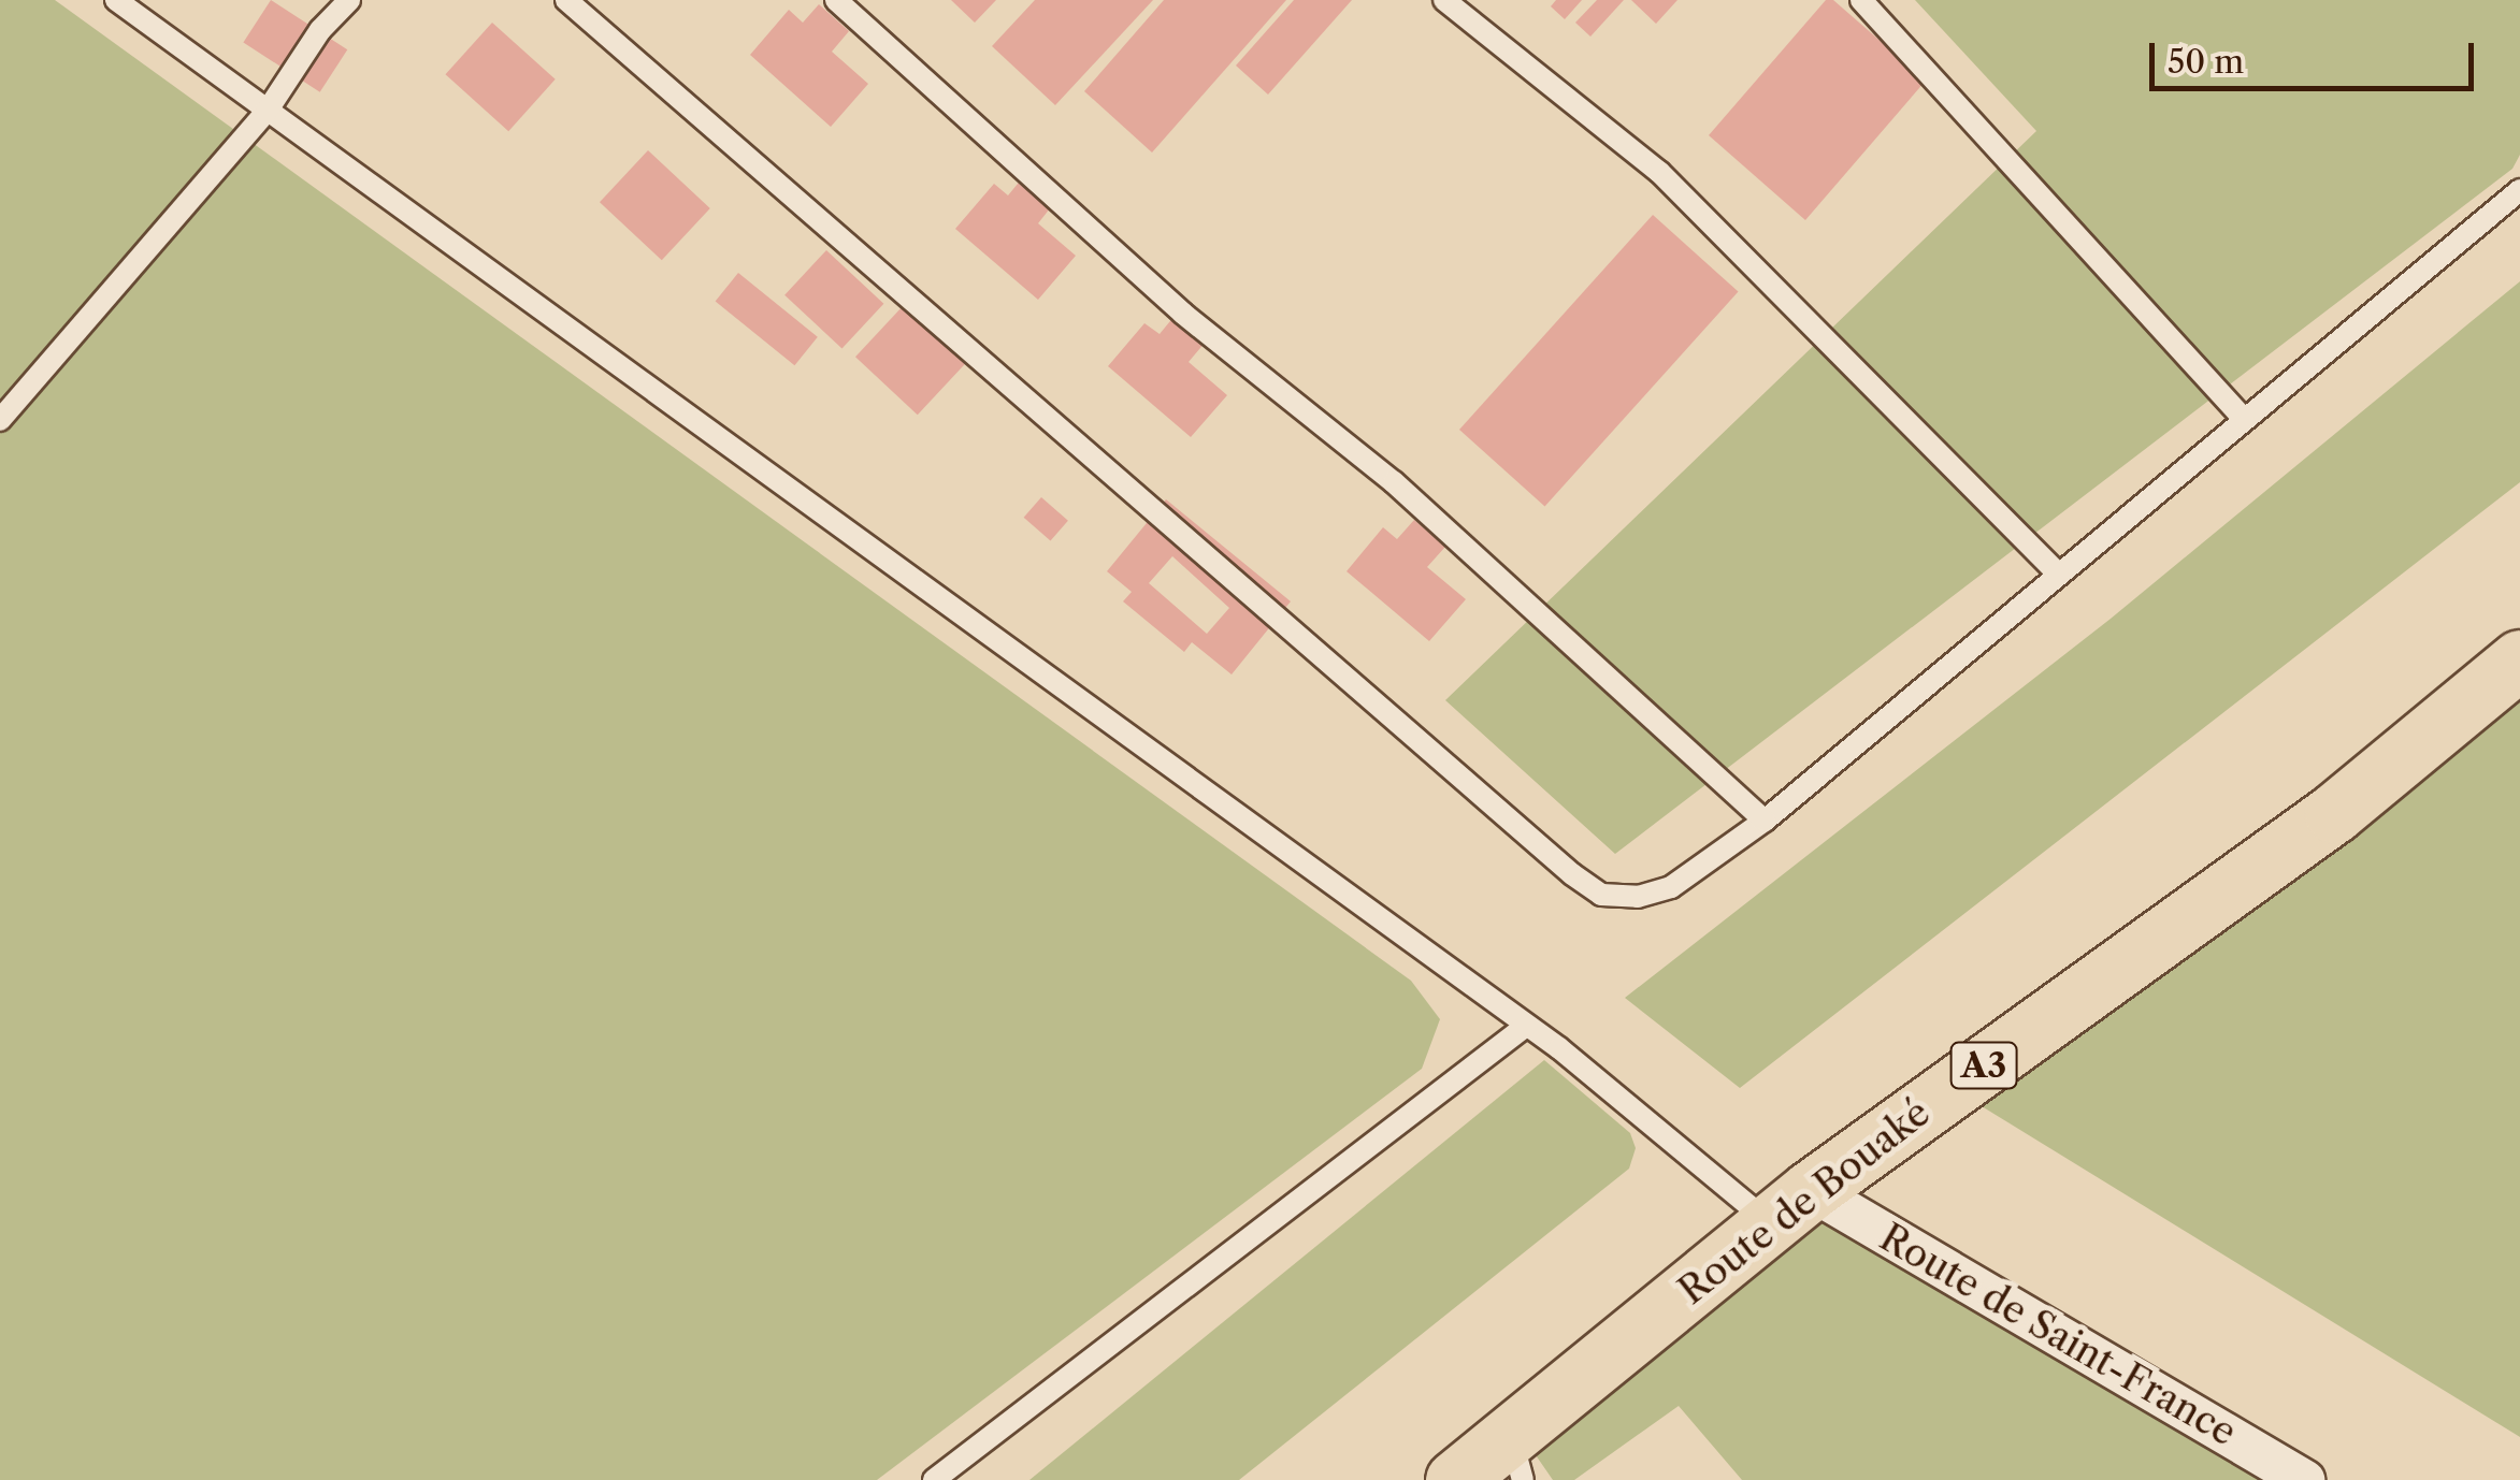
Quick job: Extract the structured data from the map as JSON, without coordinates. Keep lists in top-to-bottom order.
{
  "streets": {
    "highway": ["A3", "Route de Bouaké"],
    "street": ["Route de Saint-France"]
  },
  "crossings": [
    ["Route de Bouaké", "Route de Saint-France"]
  ],
  "scale_bar": "50 m"
}
